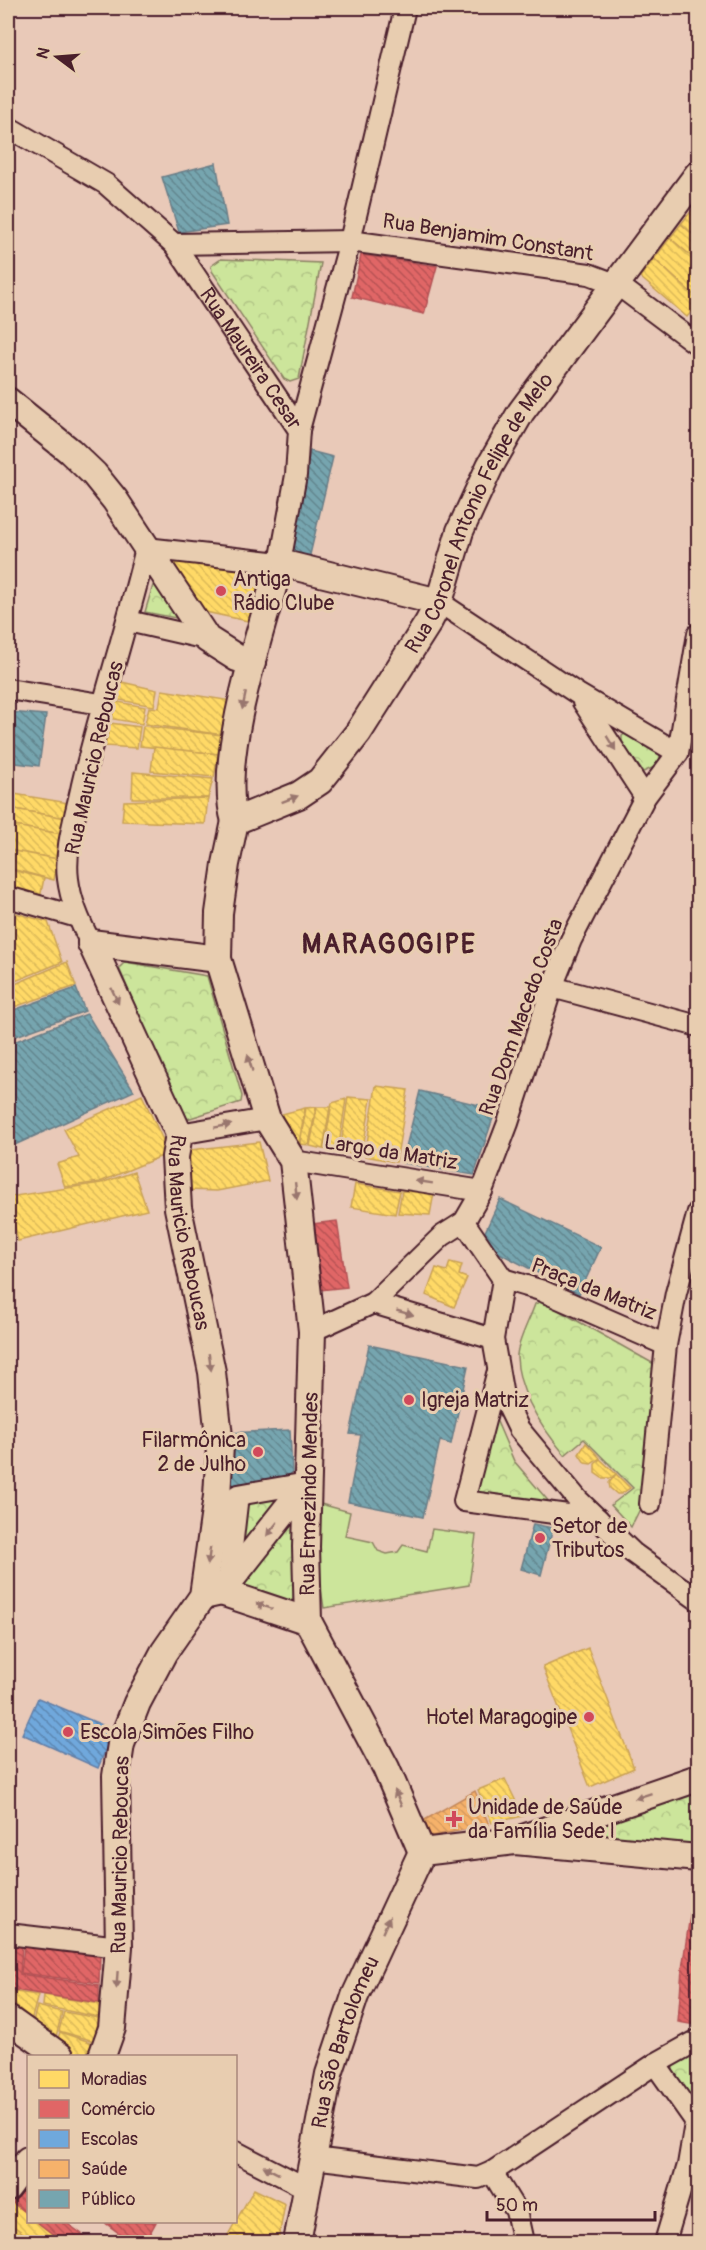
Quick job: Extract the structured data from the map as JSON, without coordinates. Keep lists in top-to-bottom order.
{
  "streets": {
    "street": [
      "Rua Benjamim Constant",
      "Rua Maureira Cesar",
      "Rua Coronel Antonio Felipe de Melo",
      "Rua Mauricio Reboucas",
      "Rua Dom Macedo Costa",
      "Largo da Matriz",
      "Praça da Matriz",
      "Rua Ermezindo Mendes",
      "Rua São Bartolomeu"
    ]
  },
  "crossings": [
    ["Rua Benjamim Constant", "Rua Maureira Cesar"],
    ["Rua Benjamim Constant", "Rua Coronel Antonio Felipe de Melo"],
    ["Rua Maureira Cesar", "Rua Coronel Antonio Felipe de Melo"],
    ["Rua Maureira Cesar", "Rua Ermezindo Mendes"],
    ["Rua Coronel Antonio Felipe de Melo", "Rua Ermezindo Mendes"],
    ["Rua Dom Macedo Costa", "Largo da Matriz"],
    ["Largo da Matriz", "Rua Ermezindo Mendes"],
    ["Rua Ermezindo Mendes", "Rua São Bartolomeu"]
  ],
  "one_way": ["Rua Coronel Antonio Felipe de Melo", "Rua Mauricio Reboucas", "Rua São Bartolomeu"],
  "districts": ["MARAGOGIPE"],
  "places": {
    "other": [
      "Antiga Rádio Clube",
      "Igreja Matriz",
      "Filarmônica 2 de Julho",
      "Setor de Tributos",
      "Hotel Maragogipe",
      "Escola Simões Filho"
    ],
    "health": ["Unidade de Saúde da Família Sede I"]
  },
  "legend": [
    "Moradias",
    "Comércio",
    "Escolas",
    "Saúde",
    "Público"
  ],
  "scale_bar": "50 m",
  "north": "left"
}
